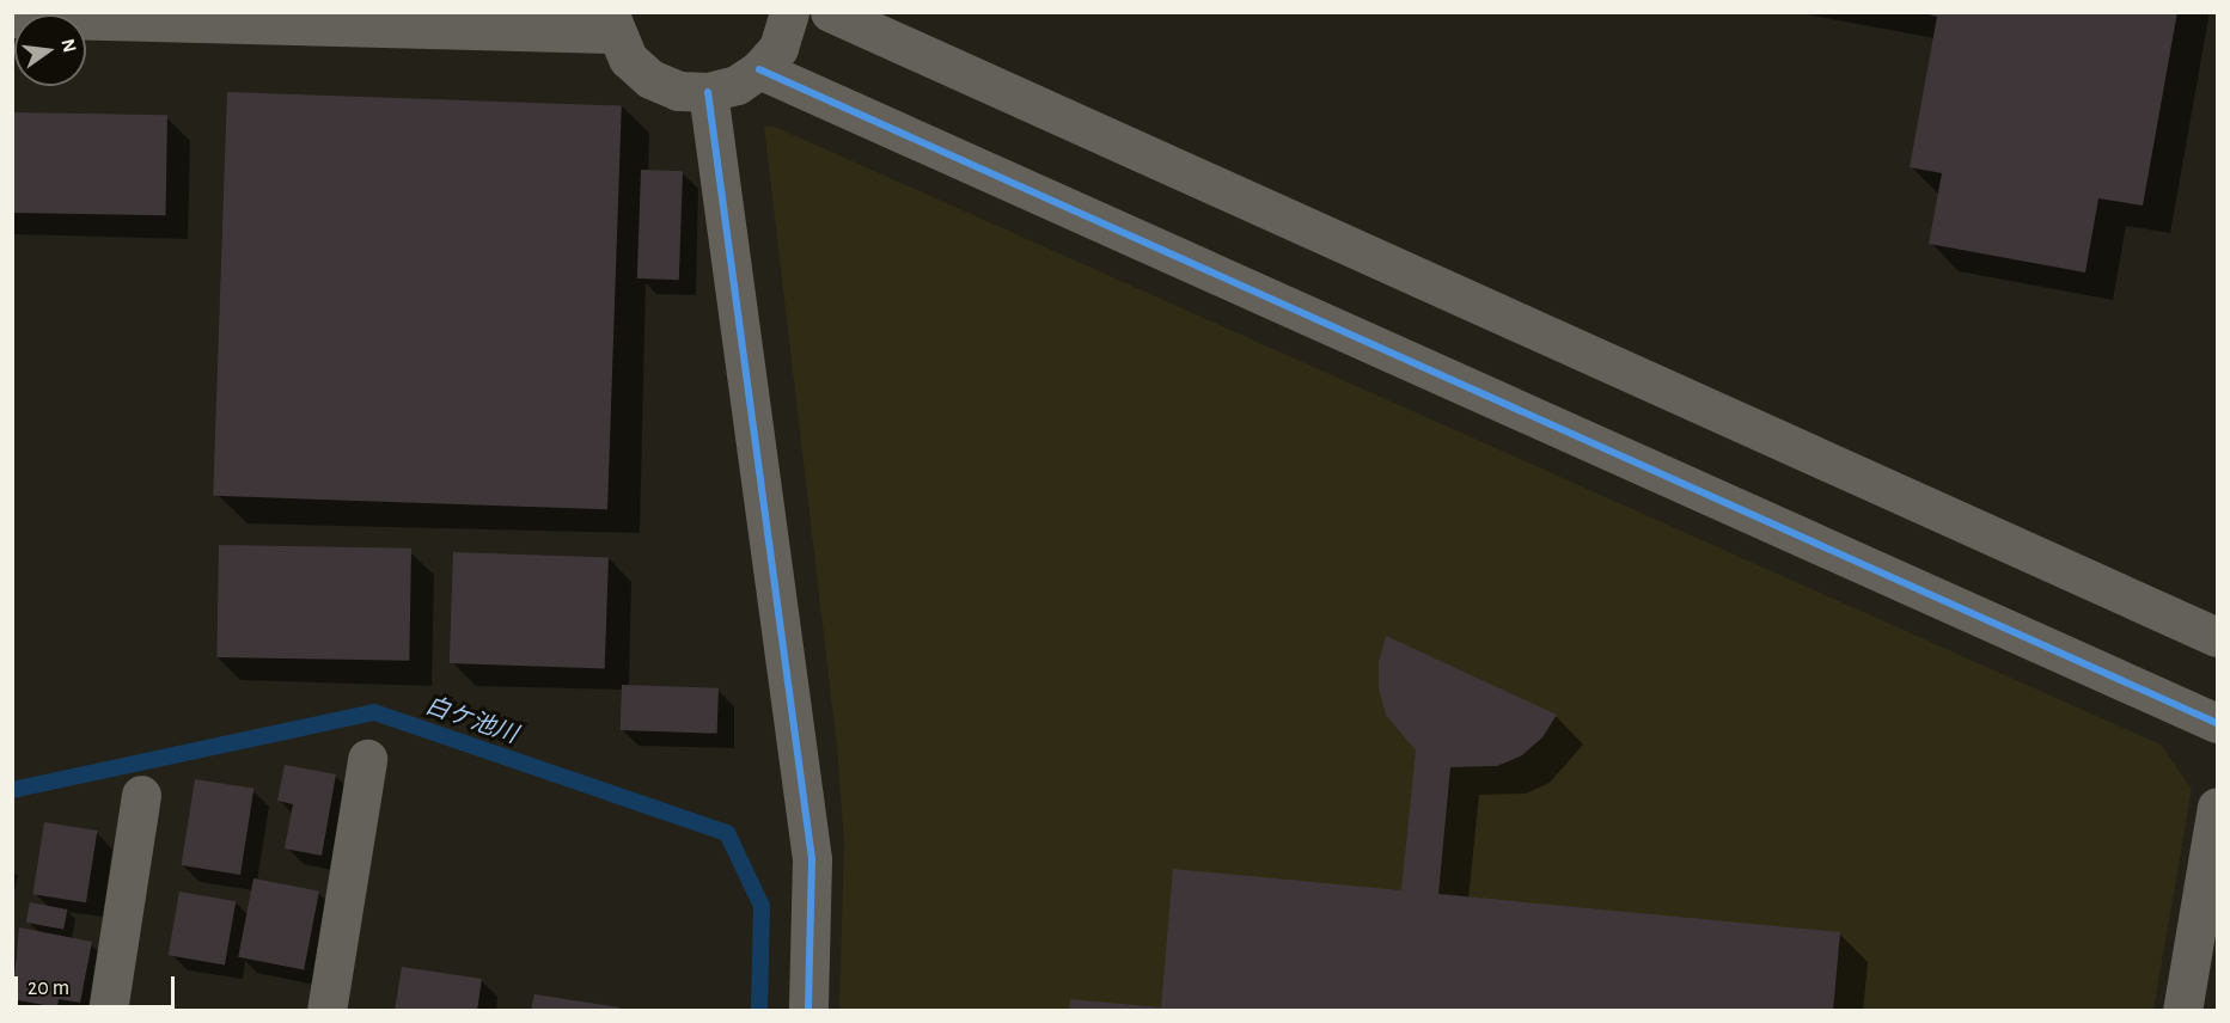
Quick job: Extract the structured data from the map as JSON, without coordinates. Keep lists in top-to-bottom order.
{
  "water": ["白ケ池川"],
  "scale_bar": "20 m",
  "north": "right"
}
